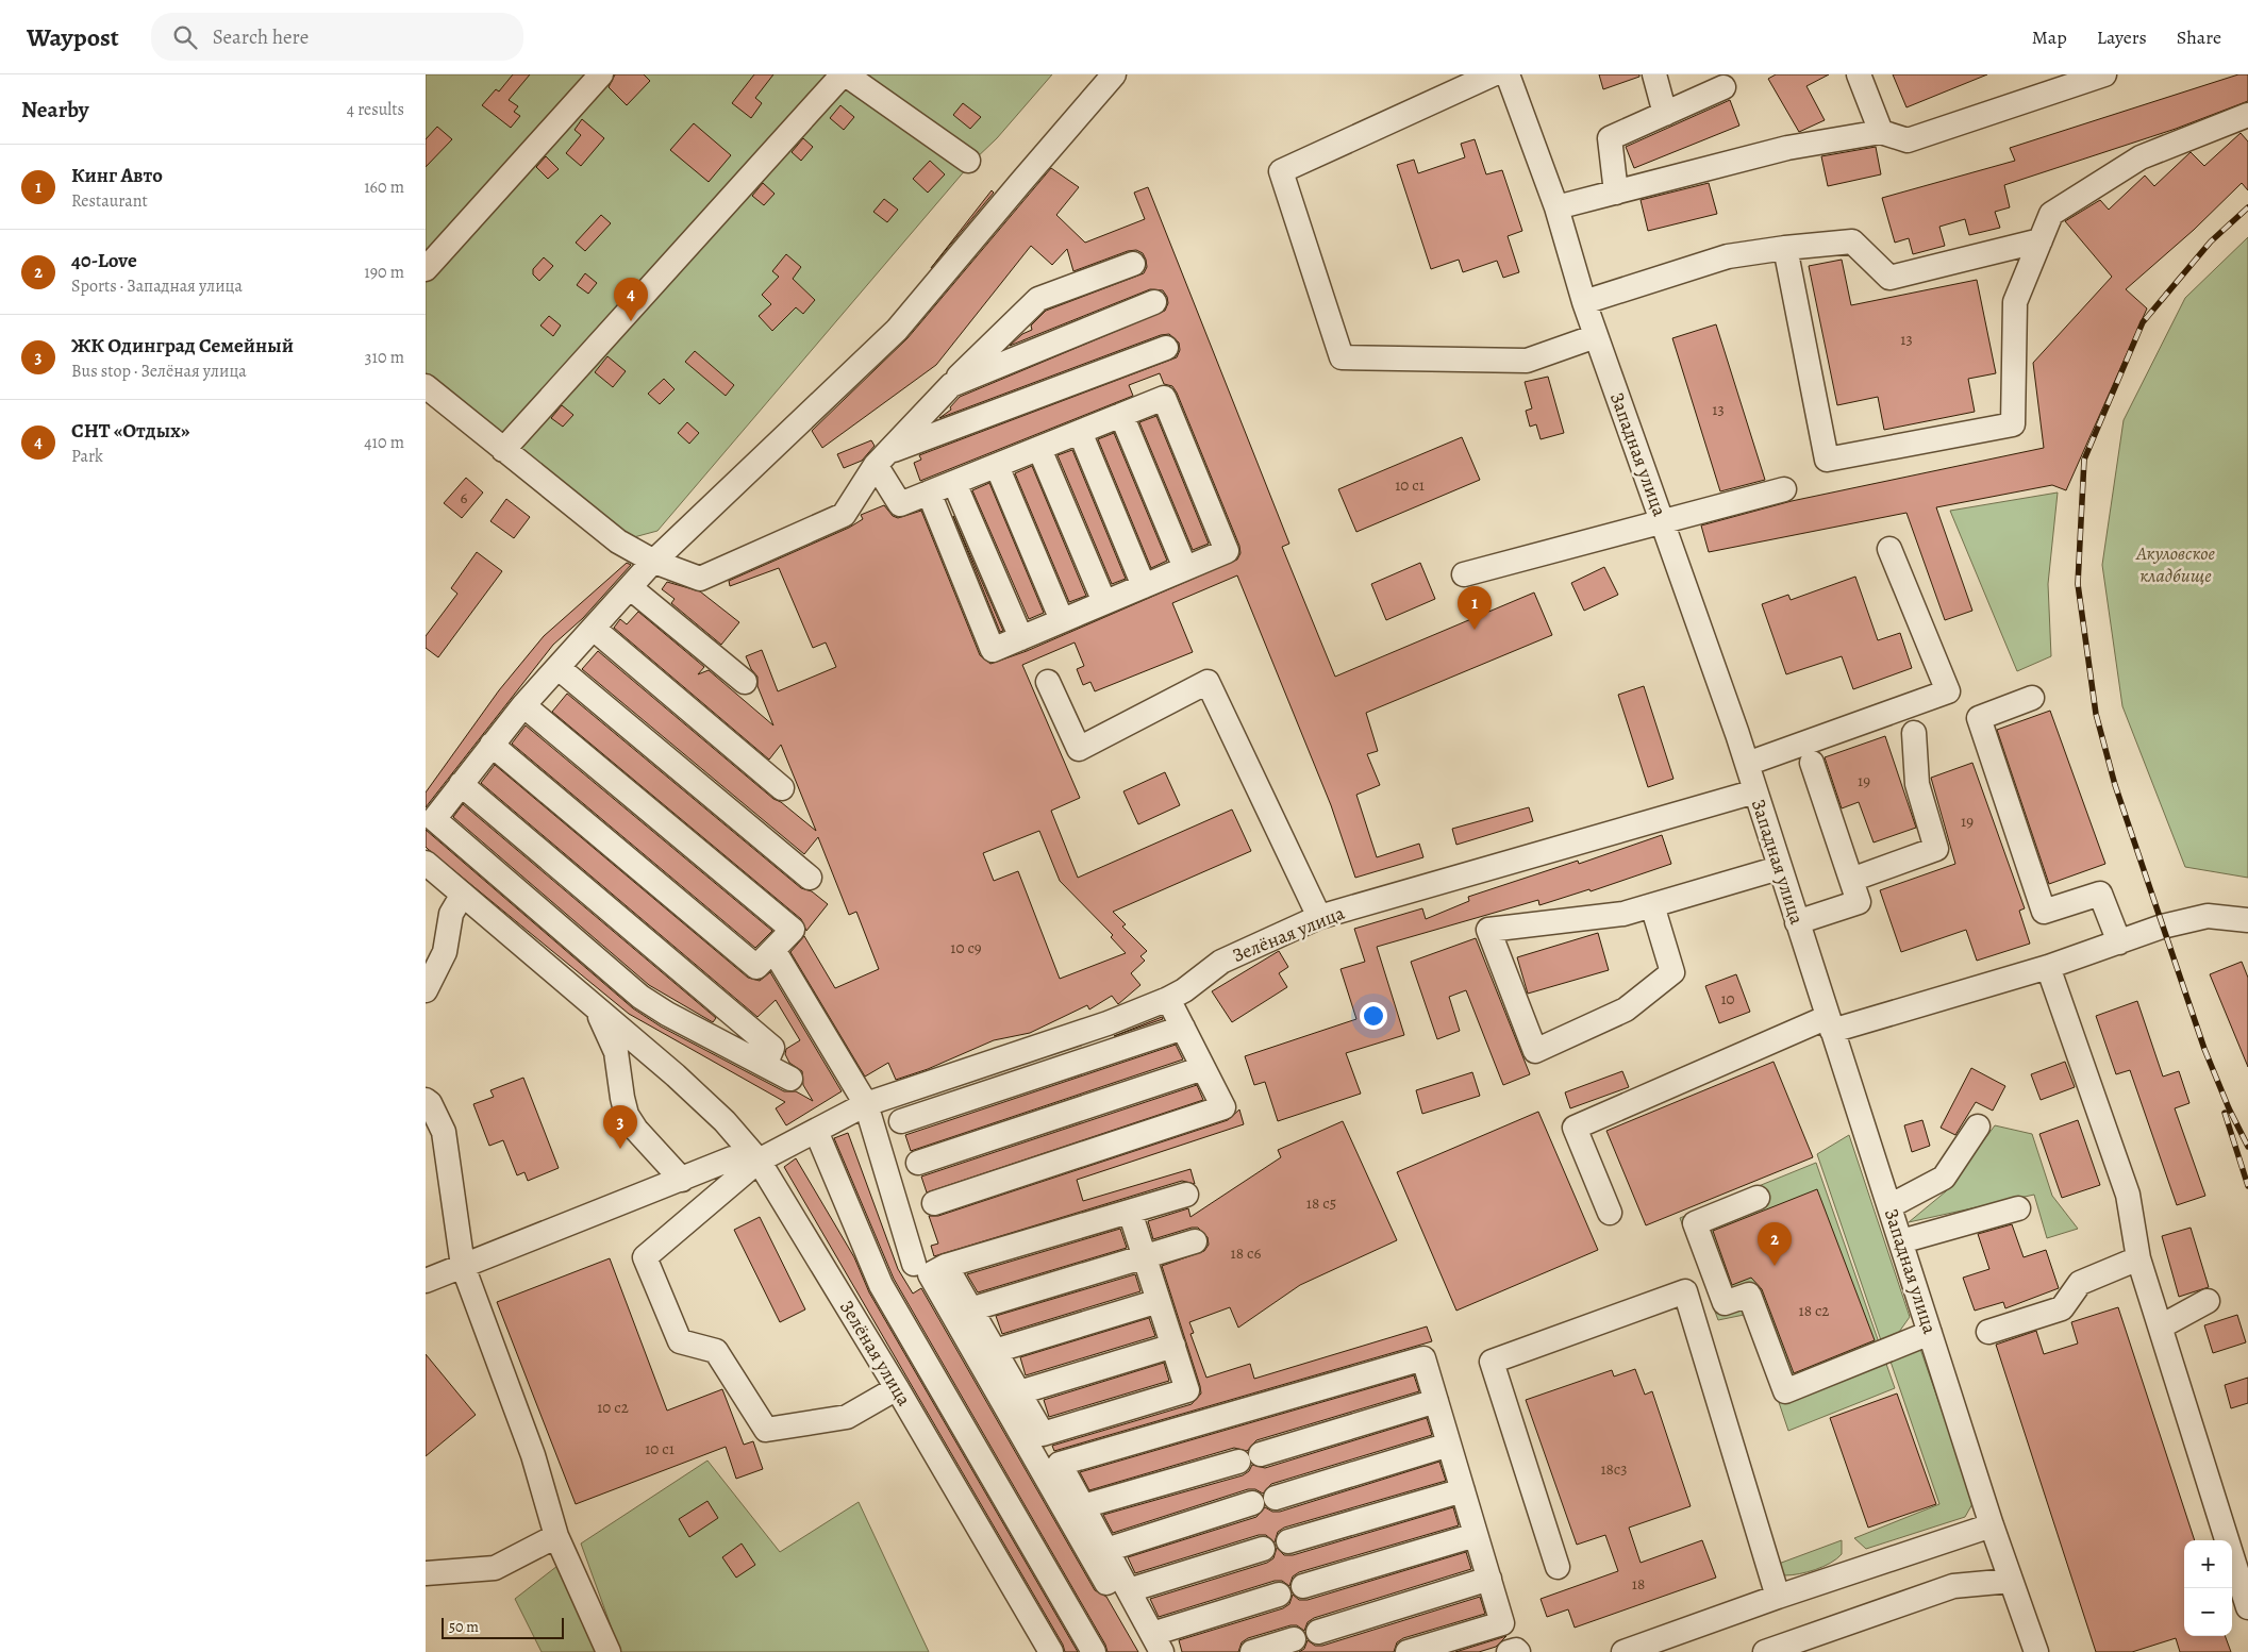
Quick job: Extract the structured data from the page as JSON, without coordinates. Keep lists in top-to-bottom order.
{
  "streets": {
    "street": ["Западная улица", "Зелёная улица"]
  },
  "crossings": [
    ["Западная улица", "Зелёная улица"]
  ],
  "parks": ["Акуловское кладбище"],
  "house_numbers": [
    "13",
    "13",
    "10 с1",
    "6",
    "19",
    "19",
    "10 с9",
    "10",
    "18 с5",
    "18 с6",
    "18 с2",
    "10 с2",
    "10 с1",
    "18с3",
    "18"
  ],
  "scale_bar": "50 m",
  "page": {
    "header": "Waypost",
    "search": "Search here",
    "nav": ["Map", "Layers", "Share"],
    "heading": ["Nearby", "4 results"],
    "list": [
      {
        "mark": "1",
        "name": "Кинг Авто",
        "note": "Restaurant",
        "value": "160 m"
      },
      {
        "mark": "2",
        "name": "40-Love",
        "note": "Sports · Западная улица",
        "value": "190 m"
      },
      {
        "mark": "3",
        "name": "ЖК Одинград Семейный",
        "note": "Bus stop · Зелёная улица",
        "value": "310 m"
      },
      {
        "mark": "4",
        "name": "СНТ «Отдых»",
        "note": "Park",
        "value": "410 m"
      }
    ],
    "pins": [
      "4",
      "1",
      "3",
      "2"
    ],
    "map_buttons": ["+", "−"],
    "scale": "50 m"
  }
}
